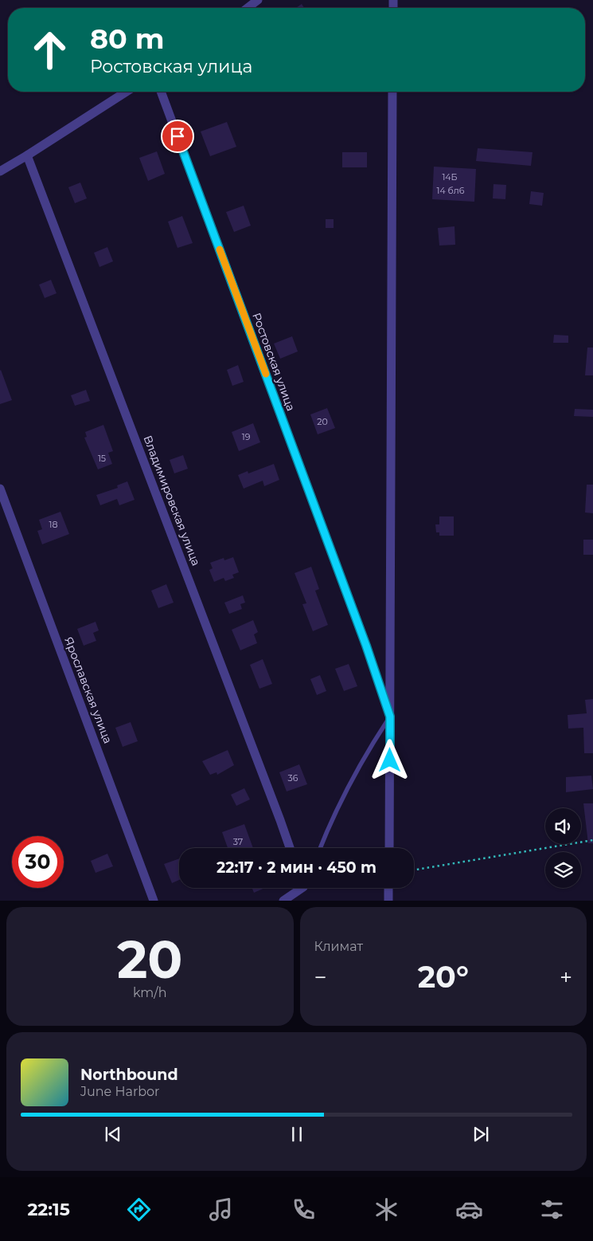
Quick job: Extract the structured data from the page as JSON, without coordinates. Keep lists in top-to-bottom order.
{
  "streets": {
    "street": ["Ростовская улица", "Владимировская улица", "Ярославская улица"]
  },
  "house_numbers": [
    "14Б",
    "14 бл6",
    "20",
    "19",
    "15",
    "18",
    "36",
    "37"
  ],
  "page": {
    "turn": ["80 m", "Ростовская улица"],
    "limit": "30",
    "trip": "22:17 · 2 мин · 450 m",
    "tile": [
      ["20", "km/h"],
      "Климат"
    ],
    "heat": ["−", "20°", "+"],
    "song": ["Northbound", "June Harbor"],
    "tabs": "22:15"
  }
}
